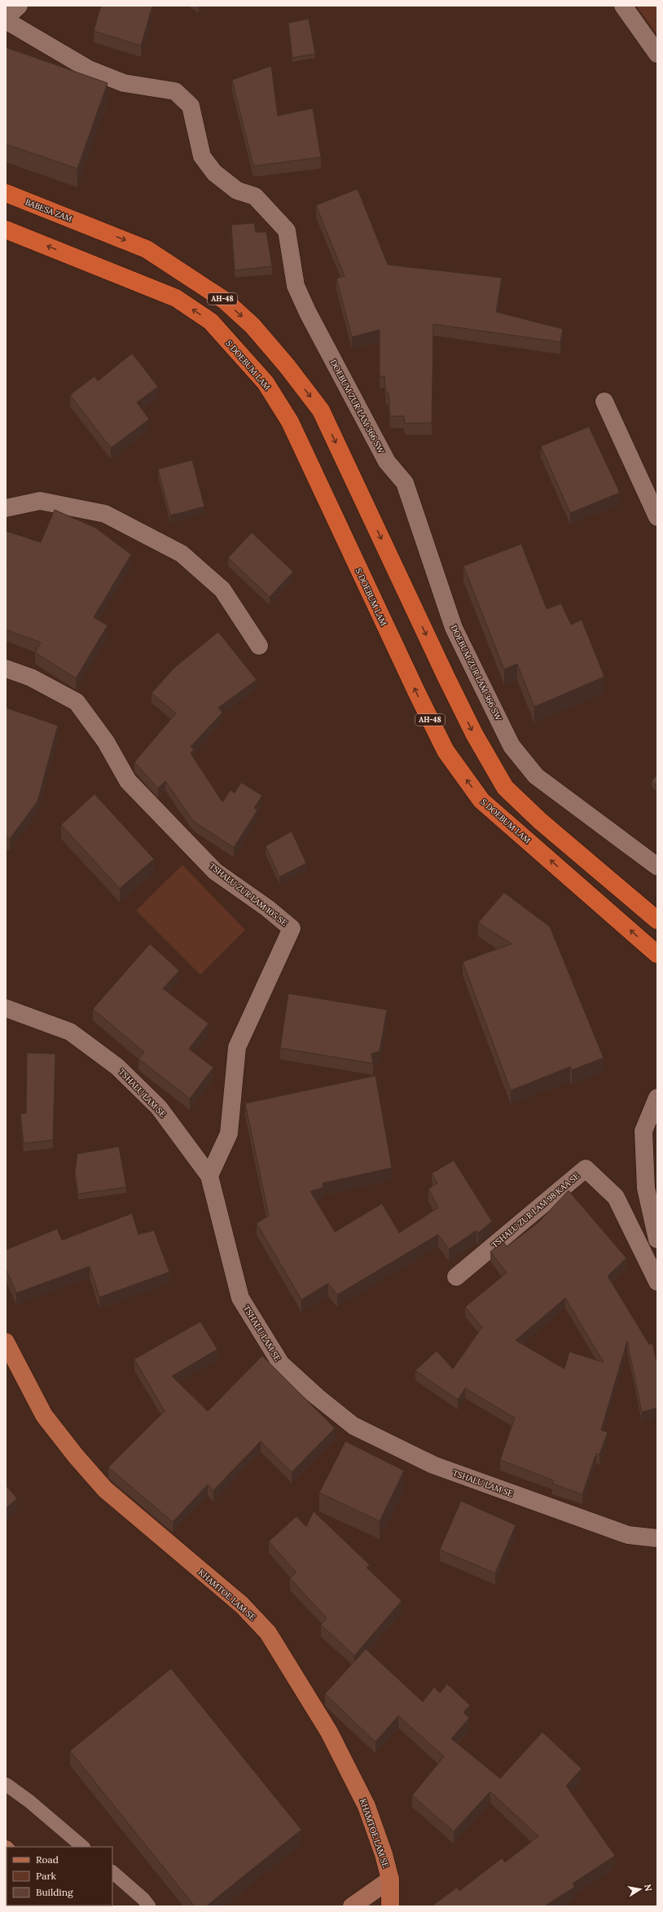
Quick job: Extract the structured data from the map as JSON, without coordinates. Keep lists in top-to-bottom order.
{
  "streets": {
    "highway": ["BABESA ZAM", "AH-48", "S DOEBUM LAM"],
    "main road": ["KHAMTOE LAM SE"],
    "street": [
      "DOEBUM ZUR LAM 366 SW",
      "TSHALU ZUR LAM 105 SE",
      "TSHALU LAM SE",
      "TSHALU ZUR LAM 98 KAA SE"
    ]
  },
  "crossings": [
    ["TSHALU ZUR LAM 105 SE", "TSHALU LAM SE"]
  ],
  "one_way": ["BABESA ZAM", "S DOEBUM LAM"],
  "legend": ["Road", "Park", "Building"],
  "north": "right"
}
